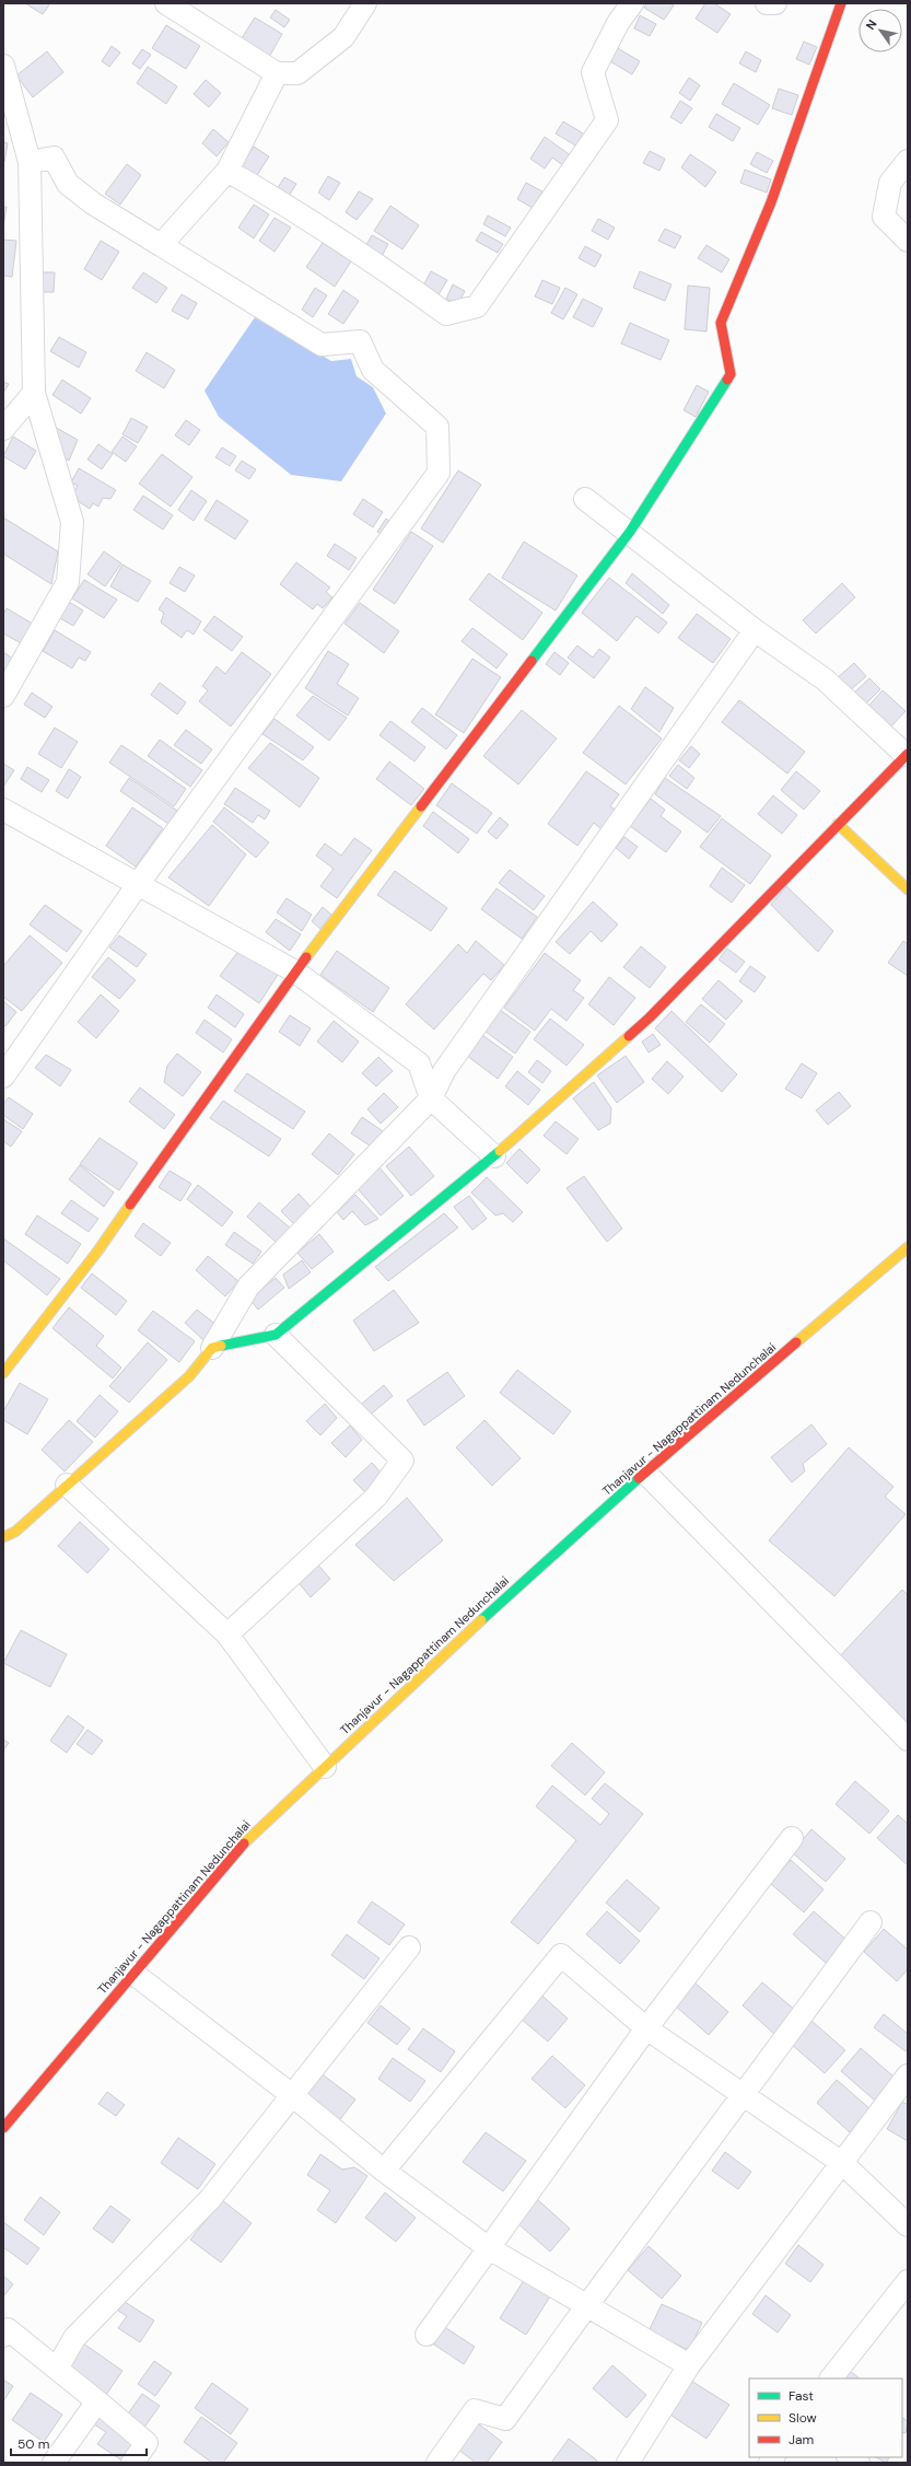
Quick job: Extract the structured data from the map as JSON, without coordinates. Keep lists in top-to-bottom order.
{
  "streets": {
    "main road": ["Thanjavur - Nagappattinam Nedunchalai"]
  },
  "legend": ["Fast", "Slow", "Jam"],
  "scale_bar": "50 m",
  "north": "top left"
}
